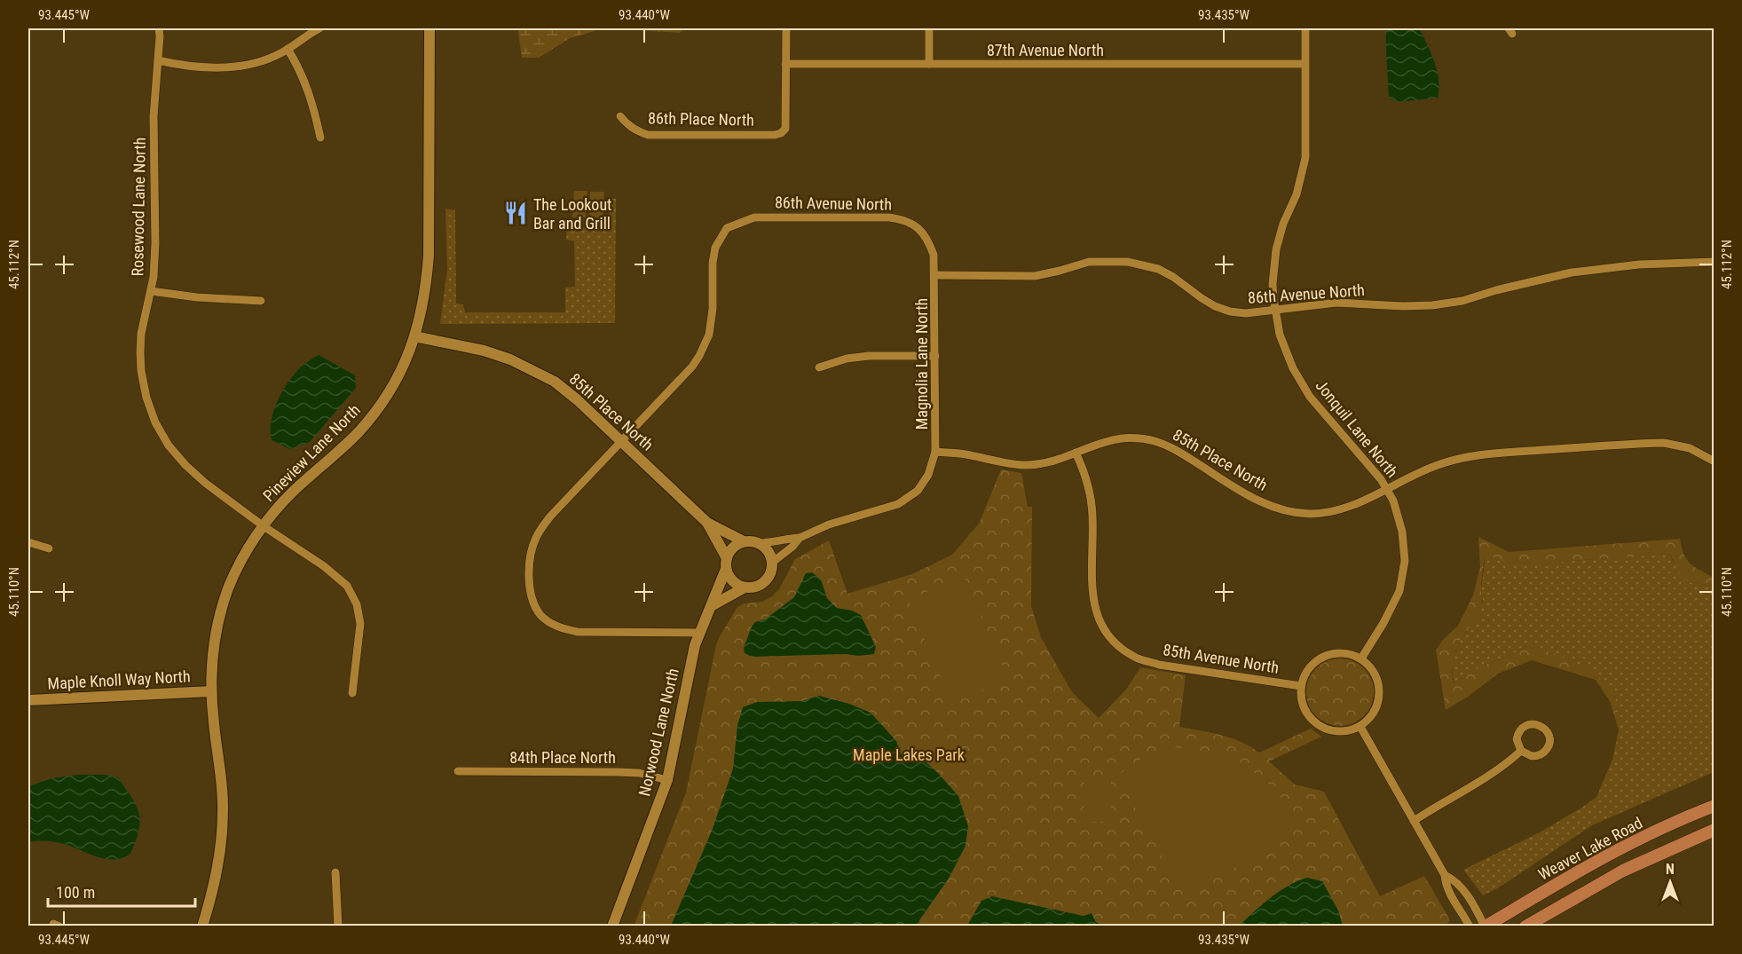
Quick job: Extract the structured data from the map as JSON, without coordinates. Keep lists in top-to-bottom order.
{
  "streets": {
    "main road": ["Weaver Lake Road"],
    "street": [
      "87th Avenue North",
      "86th Place North",
      "86th Avenue North",
      "Rosewood Lane North",
      "Magnolia Lane North",
      "85th Place North",
      "Jonquil Lane North",
      "Pineview Lane North",
      "85th Avenue North",
      "Maple Knoll Way North",
      "Norwood Lane North",
      "84th Place North"
    ]
  },
  "crossings": [
    ["87th Avenue North", "86th Place North"],
    ["87th Avenue North", "Jonquil Lane North"],
    ["86th Avenue North", "Magnolia Lane North"],
    ["86th Avenue North", "85th Place North"],
    ["86th Avenue North", "Jonquil Lane North"],
    ["Rosewood Lane North", "Pineview Lane North"],
    ["Magnolia Lane North", "85th Place North"],
    ["85th Place North", "Jonquil Lane North"],
    ["85th Place North", "Pineview Lane North"],
    ["85th Place North", "85th Avenue North"],
    ["85th Place North", "Norwood Lane North"],
    ["Jonquil Lane North", "85th Avenue North"],
    ["Pineview Lane North", "Maple Knoll Way North"],
    ["Norwood Lane North", "84th Place North"]
  ],
  "parks": ["Maple Lakes Park"],
  "places": {
    "restaurant": ["The Lookout Bar and Grill"]
  },
  "scale_bar": "100 m",
  "north": "top",
  "coordinates": [
    "93.445°W",
    "93.440°W",
    "93.435°W",
    "45.112°N",
    "45.110°N"
  ]
}
